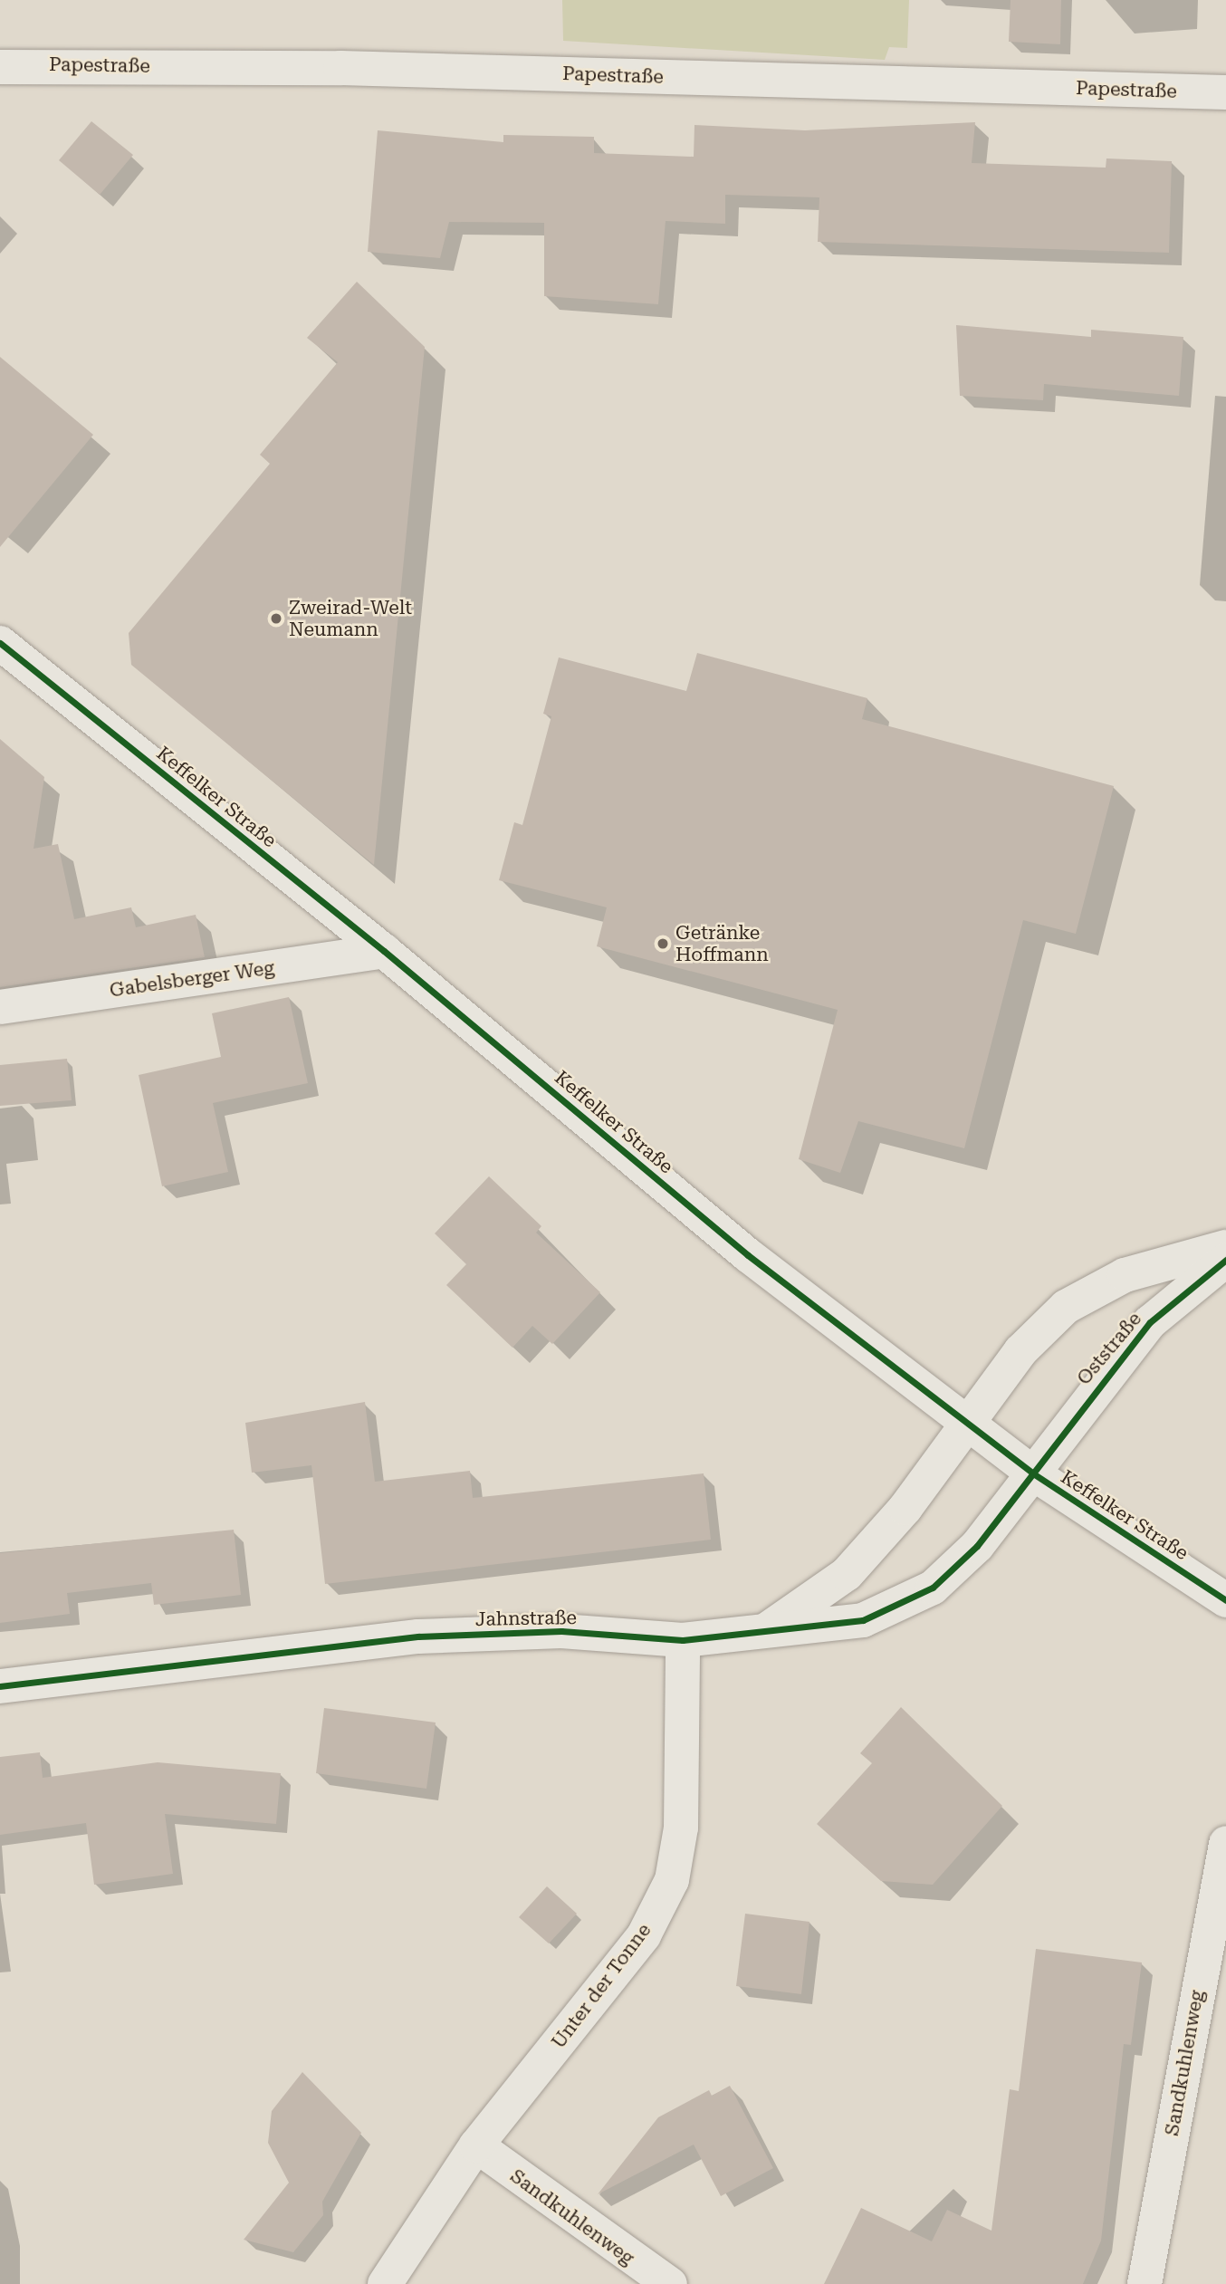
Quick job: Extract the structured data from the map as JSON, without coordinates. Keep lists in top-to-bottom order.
{
  "streets": {
    "street": [
      "Papestraße",
      "Keffelker Straße",
      "Gabelsberger Weg",
      "Oststraße",
      "Jahnstraße",
      "Unter der Tonne",
      "Sandkuhlenweg"
    ]
  },
  "crossings": [
    ["Keffelker Straße", "Gabelsberger Weg"],
    ["Keffelker Straße", "Oststraße"],
    ["Keffelker Straße", "Jahnstraße"],
    ["Oststraße", "Jahnstraße"],
    ["Jahnstraße", "Unter der Tonne"],
    ["Unter der Tonne", "Sandkuhlenweg"]
  ],
  "places": ["Zweirad-Welt Neumann", "Getränke Hoffmann"]
}
